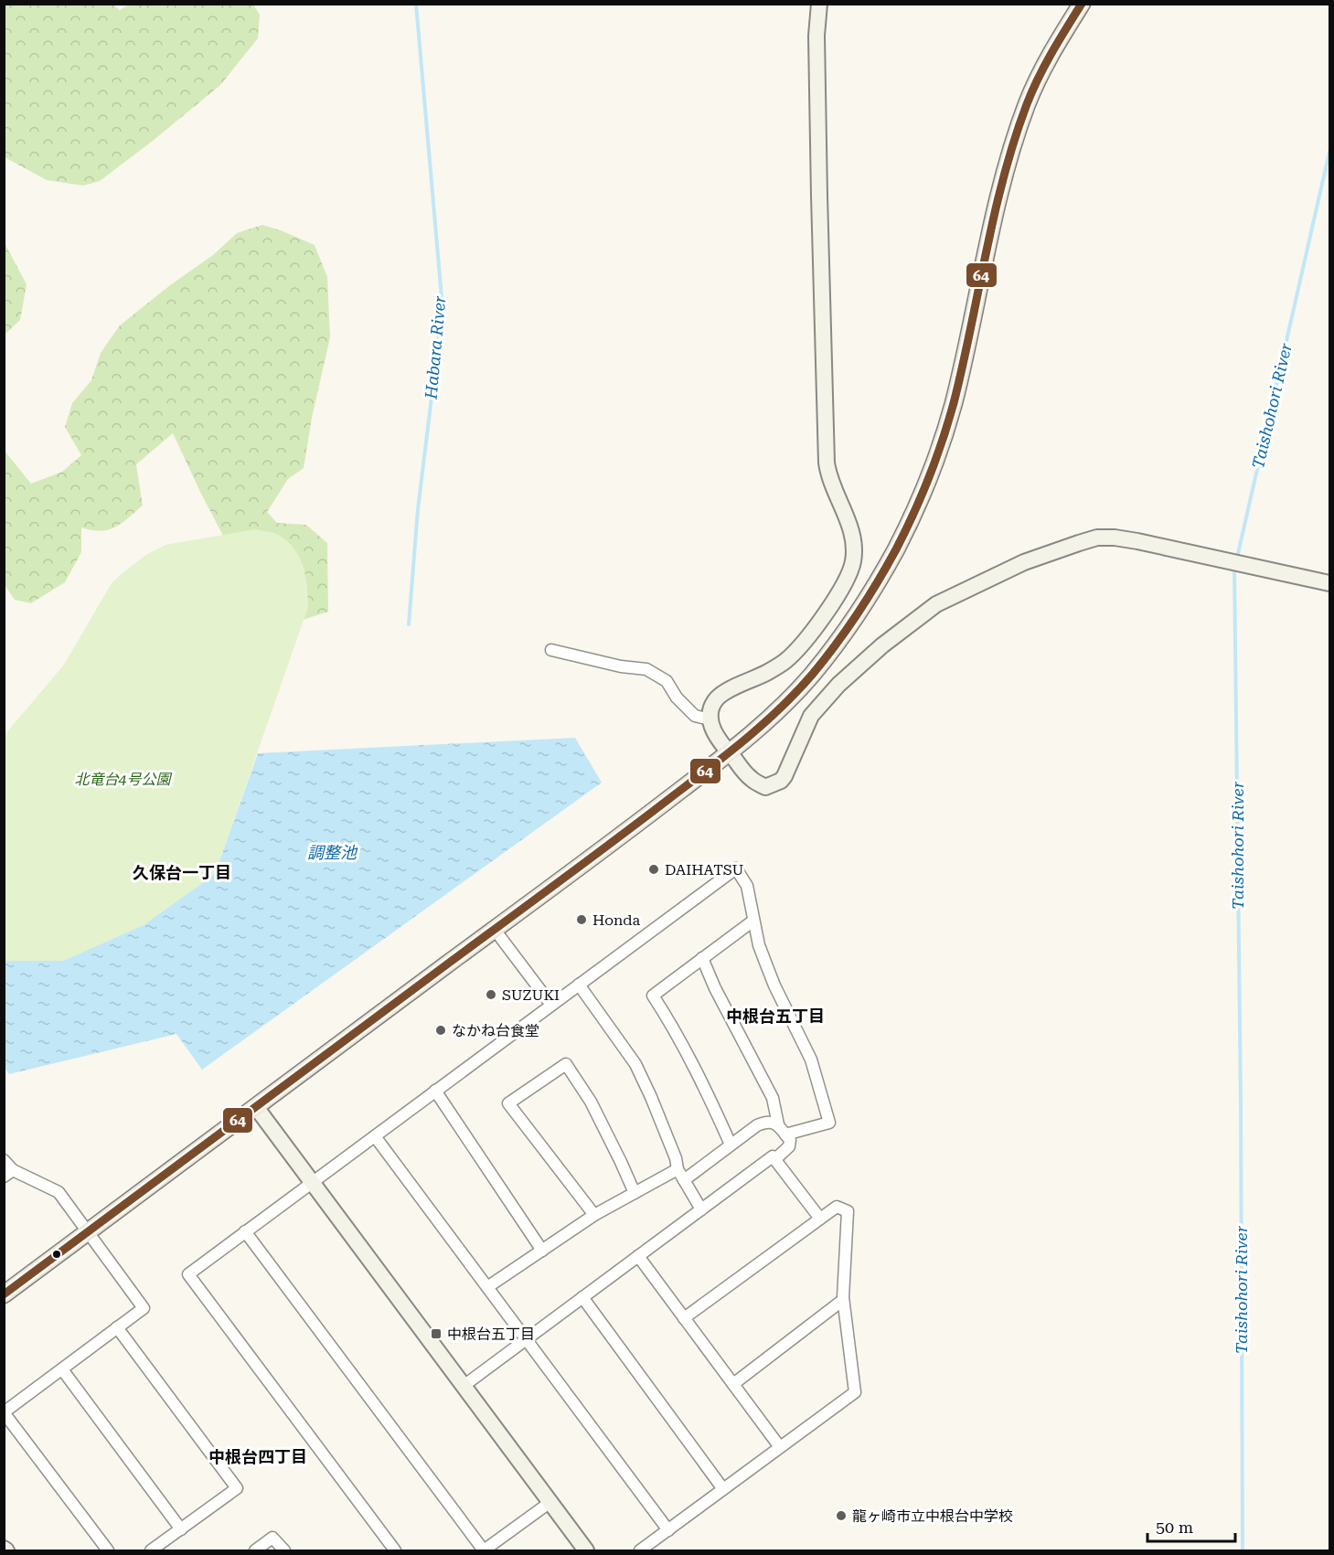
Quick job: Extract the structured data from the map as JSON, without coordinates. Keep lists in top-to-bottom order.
{
  "districts": ["久保台一丁目", "中根台五丁目", "中根台四丁目"],
  "water": ["Habara River", "Taishohori River", "調整池"],
  "parks": ["北竜台4号公園"],
  "places": {
    "other": [
      "DAIHATSU",
      "Honda",
      "SUZUKI",
      "なかね台食堂",
      "龍ヶ崎市立中根台中学校"
    ],
    "transit": ["中根台五丁目"]
  },
  "lines": ["transit line 64"],
  "scale_bar": "50 m"
}
